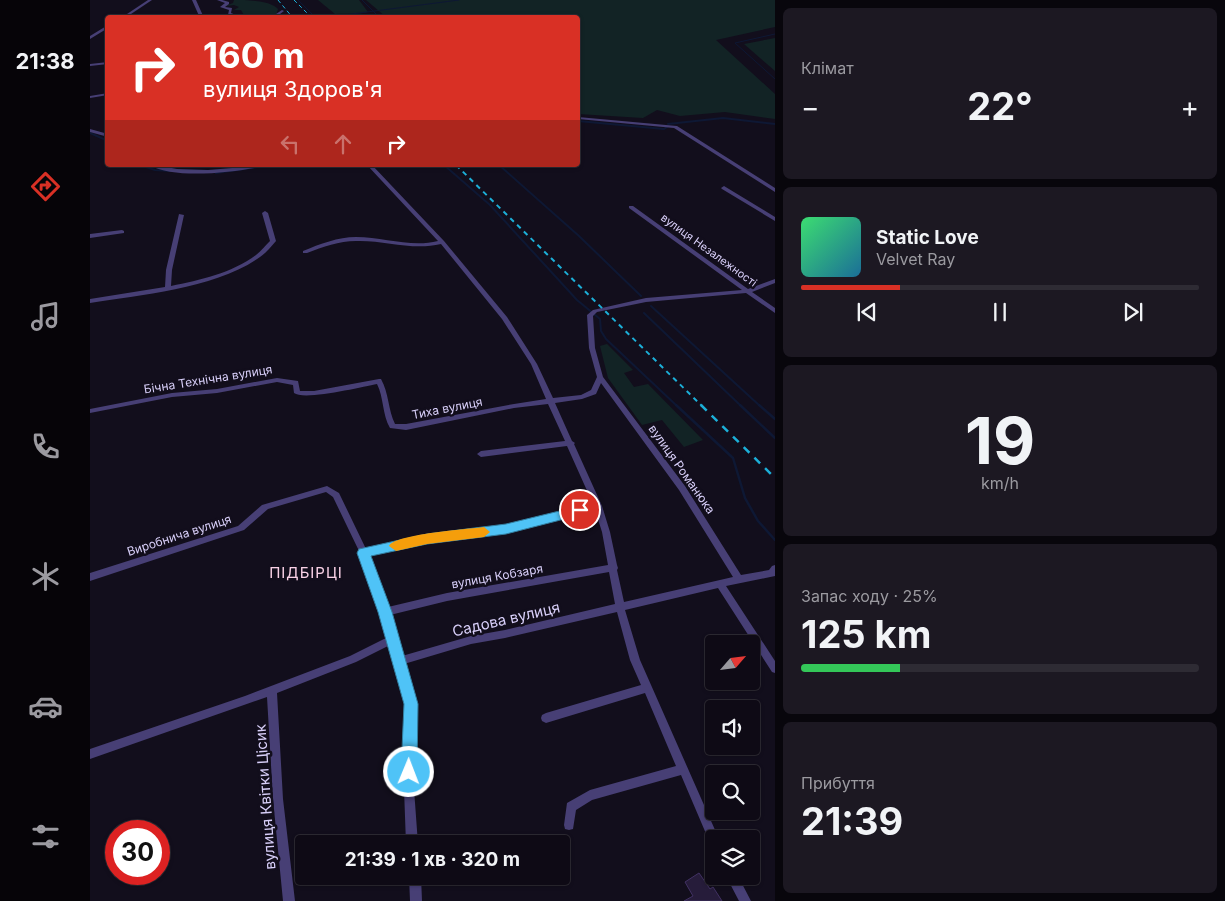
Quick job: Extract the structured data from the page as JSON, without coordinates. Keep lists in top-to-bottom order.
{
  "streets": {
    "street": [
      "вулиця Незалежності",
      "Бічна Технічна вулиця",
      "Тиха вулиця",
      "вулиця Романюка",
      "Виробнича вулиця",
      "вулиця Кобзаря",
      "Садова вулиця",
      "вулиця Квітки Цісик"
    ]
  },
  "crossings": [
    ["вулиця Незалежності", "вулиця Романюка"],
    ["Бічна Технічна вулиця", "Тиха вулиця"]
  ],
  "districts": ["ПІДБІРЦІ"],
  "north": "top right",
  "page": {
    "tabs": "21:38",
    "tile": [
      "Клімат",
      ["19", "km/h"],
      ["Запас ходу · 25%", "125 km"],
      ["Прибуття", "21:39"]
    ],
    "turn": ["160 m", "вулиця Здоров'я"],
    "heat": ["−", "22°", "+"],
    "song": ["Static Love", "Velvet Ray"],
    "limit": "30",
    "trip": "21:39 · 1 хв · 320 m"
  }
}
